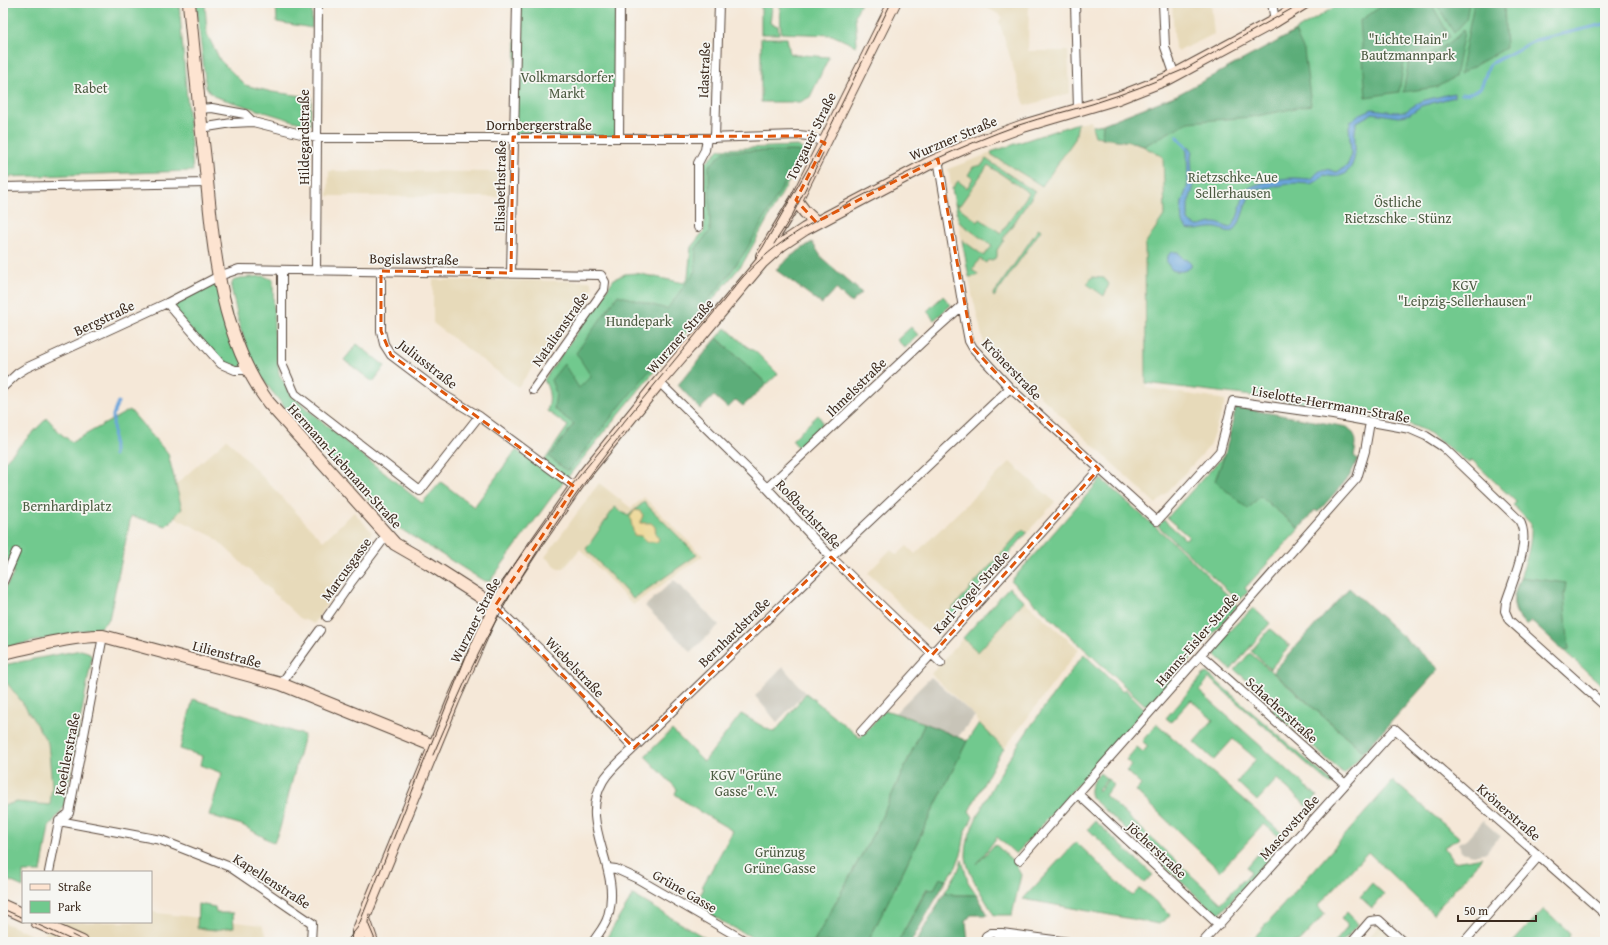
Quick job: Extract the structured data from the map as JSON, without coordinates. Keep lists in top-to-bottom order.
{
  "streets": {
    "main road": [
      "Torgauer Straße",
      "Wurzner Straße",
      "Hermann-Liebmann-Straße",
      "Lilienstraße"
    ],
    "street": [
      "Idastraße",
      "Dornbergerstraße",
      "Hildegardstraße",
      "Elisabethstraße",
      "Bogislawstraße",
      "Bergstraße",
      "Natalienstraße",
      "Juliusstraße",
      "Krönerstraße",
      "Ihmelsstraße",
      "Liselotte-Herrmann-Straße",
      "Roßbachstraße",
      "Marcusgasse",
      "Karl-Vogel-Straße",
      "Bernhardstraße",
      "Hanns-Eisler-Straße",
      "Wiebelstraße",
      "Schacherstraße",
      "Koehlerstraße",
      "Mascovstraße",
      "Jöcherstraße",
      "Kapellenstraße",
      "Grüne Gasse"
    ]
  },
  "crossings": [
    ["Idastraße", "Dornbergerstraße"],
    ["Dornbergerstraße", "Torgauer Straße"],
    ["Dornbergerstraße", "Hildegardstraße"],
    ["Dornbergerstraße", "Elisabethstraße"],
    ["Dornbergerstraße", "Hermann-Liebmann-Straße"],
    ["Torgauer Straße", "Wurzner Straße"],
    ["Hildegardstraße", "Bogislawstraße"],
    ["Wurzner Straße", "Juliusstraße"],
    ["Wurzner Straße", "Krönerstraße"],
    ["Wurzner Straße", "Hermann-Liebmann-Straße"],
    ["Wurzner Straße", "Roßbachstraße"],
    ["Wurzner Straße", "Lilienstraße"],
    ["Wurzner Straße", "Wiebelstraße"],
    ["Elisabethstraße", "Bogislawstraße"],
    ["Bogislawstraße", "Bergstraße"],
    ["Bogislawstraße", "Natalienstraße"],
    ["Bogislawstraße", "Juliusstraße"],
    ["Bogislawstraße", "Hermann-Liebmann-Straße"],
    ["Bergstraße", "Hermann-Liebmann-Straße"],
    ["Juliusstraße", "Hermann-Liebmann-Straße"],
    ["Krönerstraße", "Ihmelsstraße"],
    ["Krönerstraße", "Liselotte-Herrmann-Straße"],
    ["Krönerstraße", "Karl-Vogel-Straße"],
    ["Krönerstraße", "Bernhardstraße"],
    ["Krönerstraße", "Mascovstraße"],
    ["Ihmelsstraße", "Roßbachstraße"],
    ["Liselotte-Herrmann-Straße", "Hanns-Eisler-Straße"],
    ["Hermann-Liebmann-Straße", "Marcusgasse"],
    ["Hermann-Liebmann-Straße", "Wiebelstraße"],
    ["Roßbachstraße", "Karl-Vogel-Straße"],
    ["Roßbachstraße", "Bernhardstraße"],
    ["Bernhardstraße", "Wiebelstraße"],
    ["Bernhardstraße", "Grüne Gasse"],
    ["Hanns-Eisler-Straße", "Schacherstraße"],
    ["Hanns-Eisler-Straße", "Jöcherstraße"],
    ["Lilienstraße", "Koehlerstraße"],
    ["Schacherstraße", "Mascovstraße"],
    ["Koehlerstraße", "Kapellenstraße"],
    ["Mascovstraße", "Jöcherstraße"]
  ],
  "parks": [
    "\"Lichte Hain\" Bautzmannpark",
    "Volkmarsdorfer Markt",
    "Rabet",
    "Rietzschke-Aue Sellerhausen",
    "Östliche Rietzschke - Stünz",
    "KGV \"Leipzig-Sellerhausen\"",
    "Hundepark",
    "Bernhardiplatz",
    "KGV \"Grüne Gasse\" e.V.",
    "Grünzug Grüne Gasse"
  ],
  "legend": ["Straße", "Park"],
  "scale_bar": "50 m"
}
